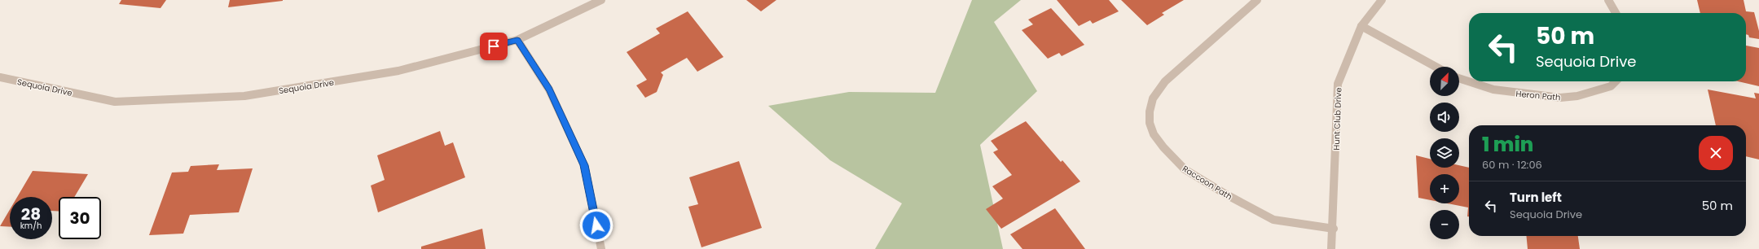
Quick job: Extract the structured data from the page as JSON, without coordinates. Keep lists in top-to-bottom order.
{
  "streets": {
    "street": [
      "Sequoia Drive",
      "Heron Path",
      "Hunt Club Drive",
      "Raccoon Path"
    ]
  },
  "crossings": [
    ["Hunt Club Drive", "Raccoon Path"]
  ],
  "north": "top right",
  "page": {
    "turn": ["50 m", "Sequoia Drive"],
    "map_buttons": ["+", "−"],
    "heading": ["1 min", "60 m · 12:06"],
    "list": [
      {
        "name": "Turn left",
        "note": "Sequoia Drive",
        "value": "50 m"
      }
    ],
    "speed": "28 km/h",
    "limit": "30"
  }
}
